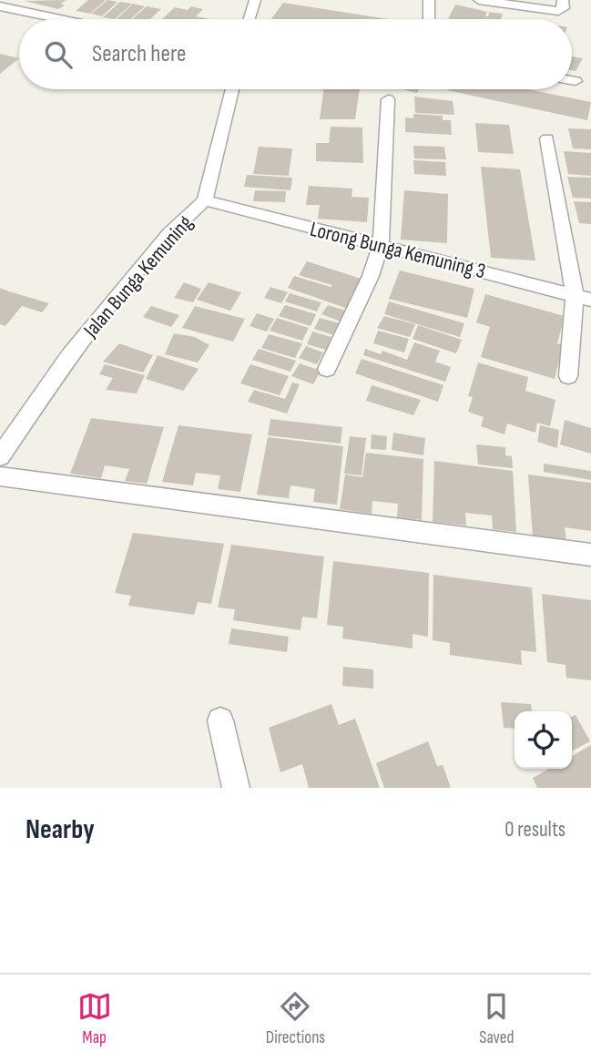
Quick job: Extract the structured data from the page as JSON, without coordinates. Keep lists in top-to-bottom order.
{
  "streets": {
    "street": ["Lorong Bunga Kemuning 3", "Jalan Bunga Kemuning"]
  },
  "crossings": [
    ["Lorong Bunga Kemuning 3", "Jalan Bunga Kemuning"]
  ],
  "page": {
    "search": "Search here",
    "heading": ["Nearby", "0 results"],
    "nav": ["Map", "Directions", "Saved"]
  }
}
